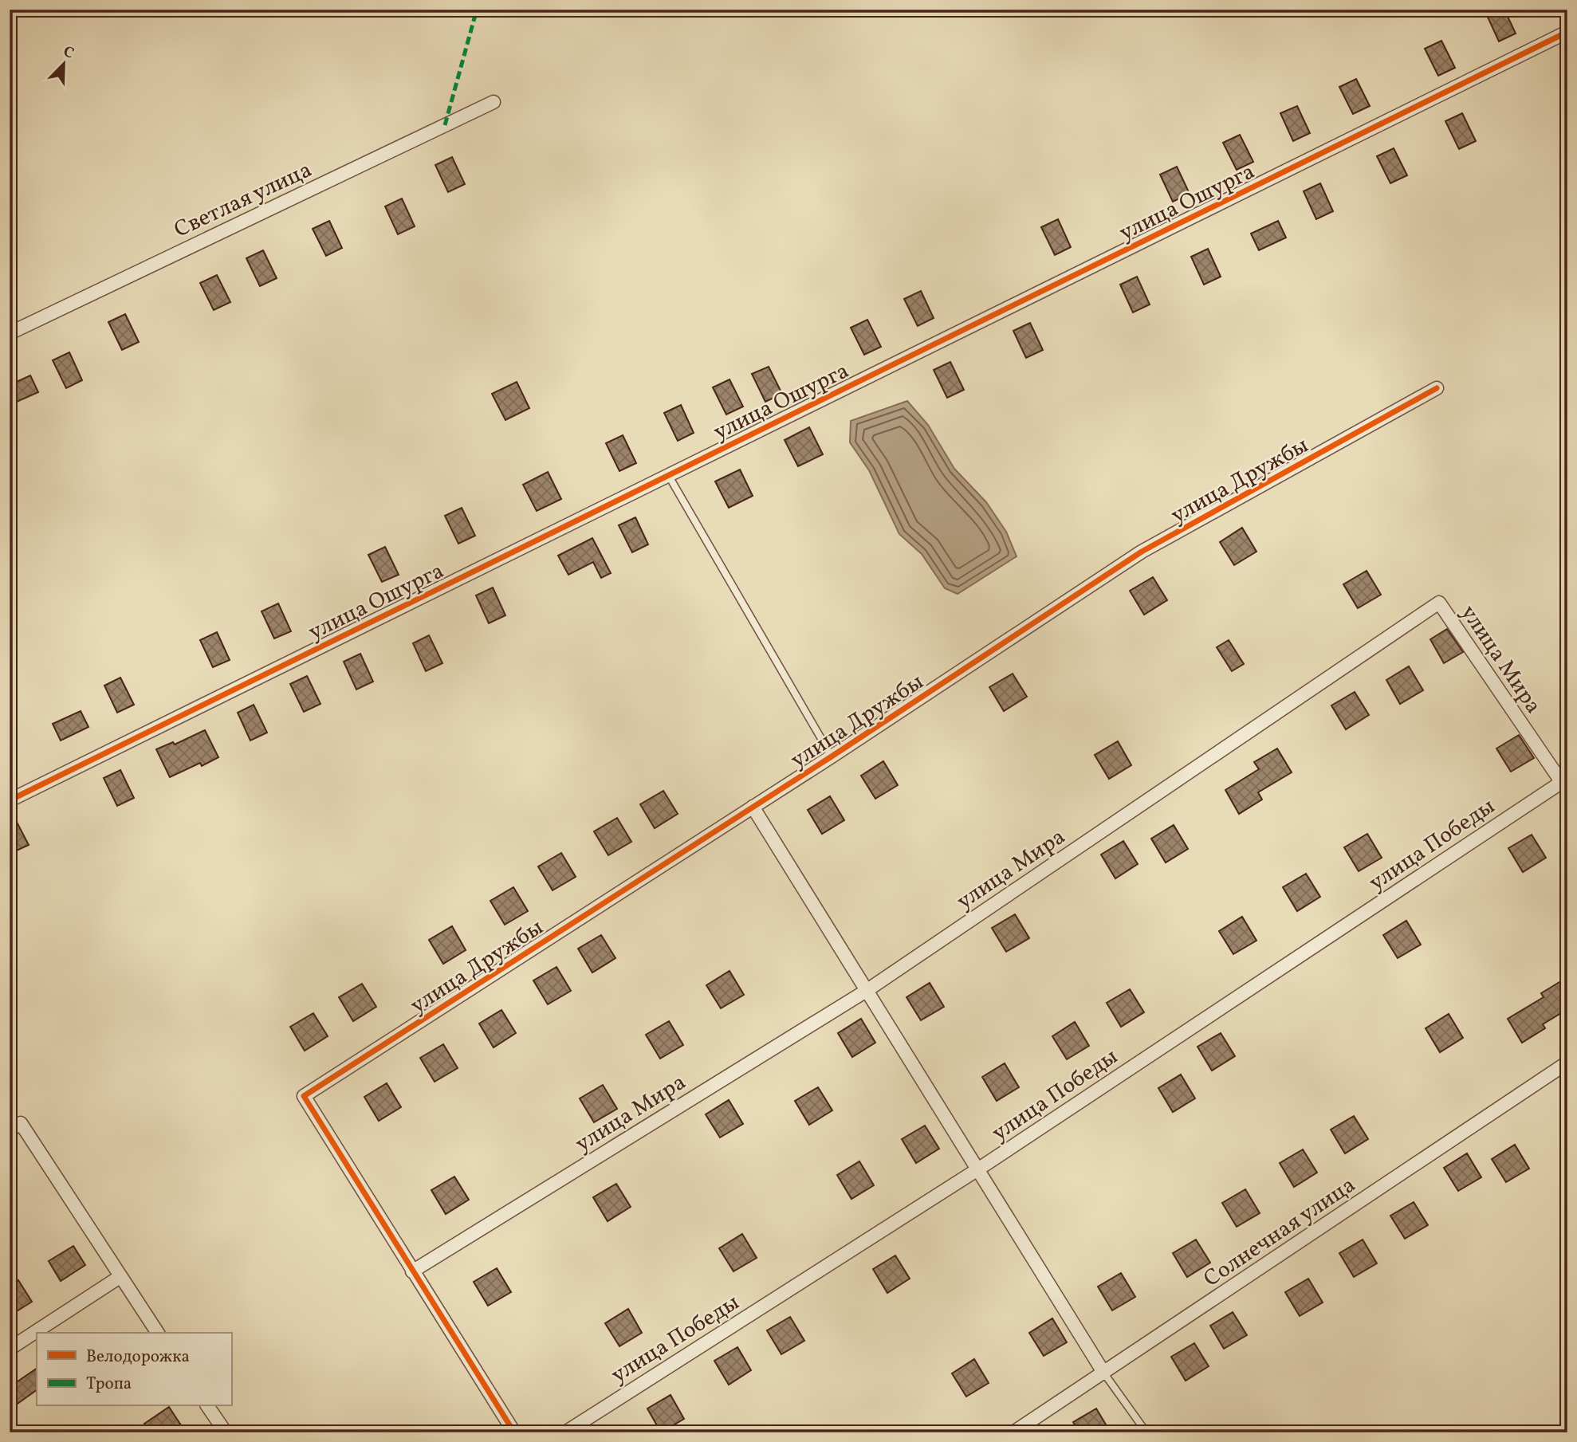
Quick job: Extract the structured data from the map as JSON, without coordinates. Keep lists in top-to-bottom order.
{
  "streets": {
    "street": [
      "Светлая улица",
      "улица Ошурга",
      "улица Дружбы",
      "улица Мира",
      "улица Победы",
      "Солнечная улица"
    ]
  },
  "crossings": [
    ["улица Дружбы", "улица Мира"],
    ["улица Мира", "улица Победы"]
  ],
  "legend": ["Велодорожка", "Тропа"],
  "north": "top right"
}
